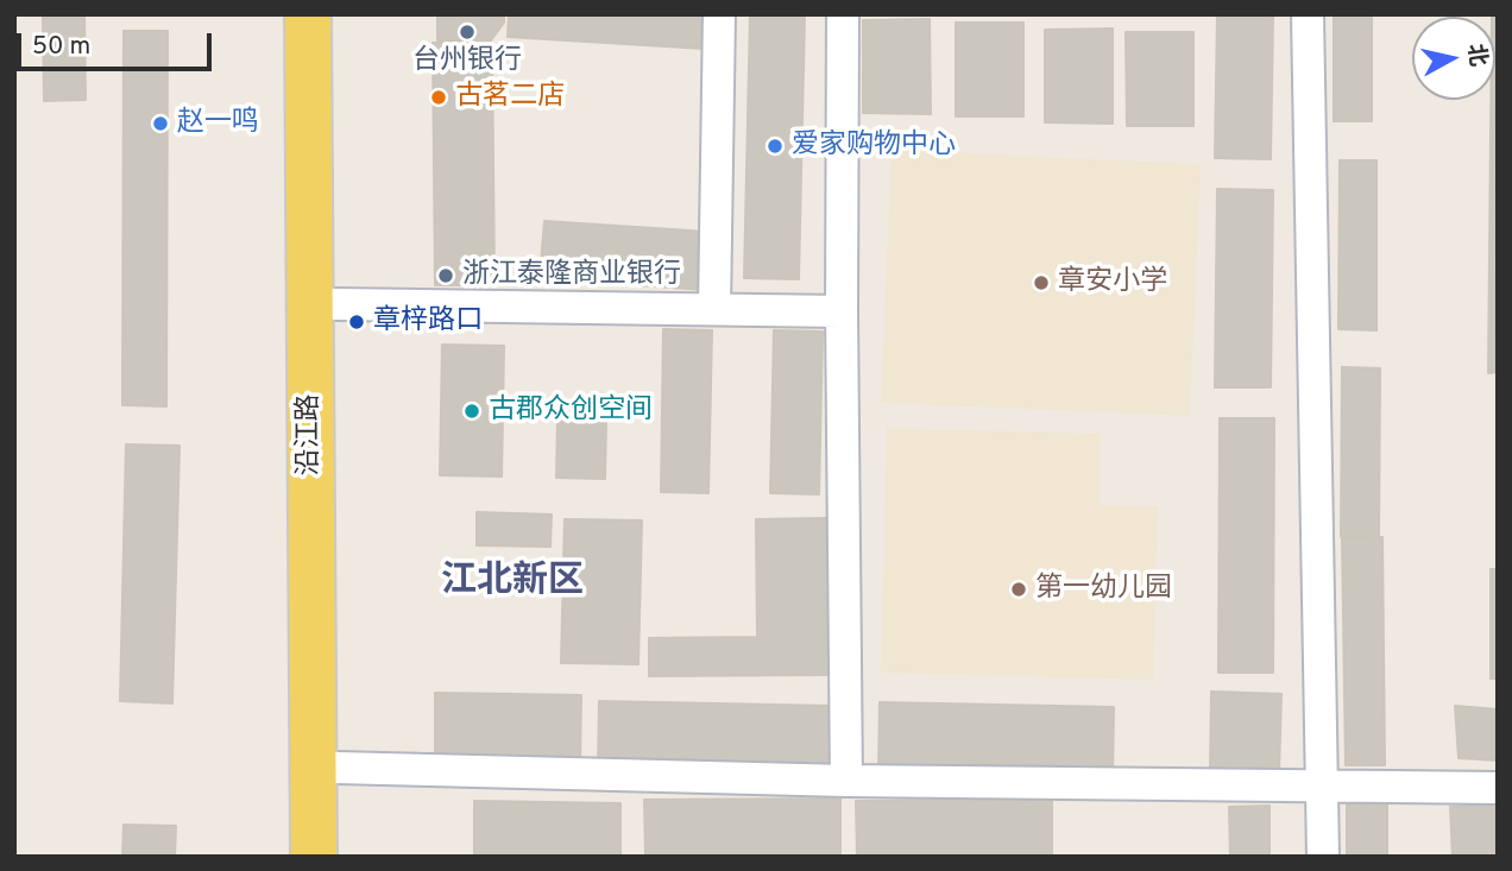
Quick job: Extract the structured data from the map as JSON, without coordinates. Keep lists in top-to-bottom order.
{
  "streets": {
    "main road": ["沿江路"]
  },
  "districts": ["江北新区"],
  "places": [
    "台州银行",
    "古茗二店",
    "赵一鸣",
    "爱家购物中心",
    "浙江泰隆商业银行",
    "章安小学",
    "章梓路口",
    "古郡众创空间",
    "第一幼儿园"
  ],
  "scale_bar": "50 m",
  "north": "right"
}
